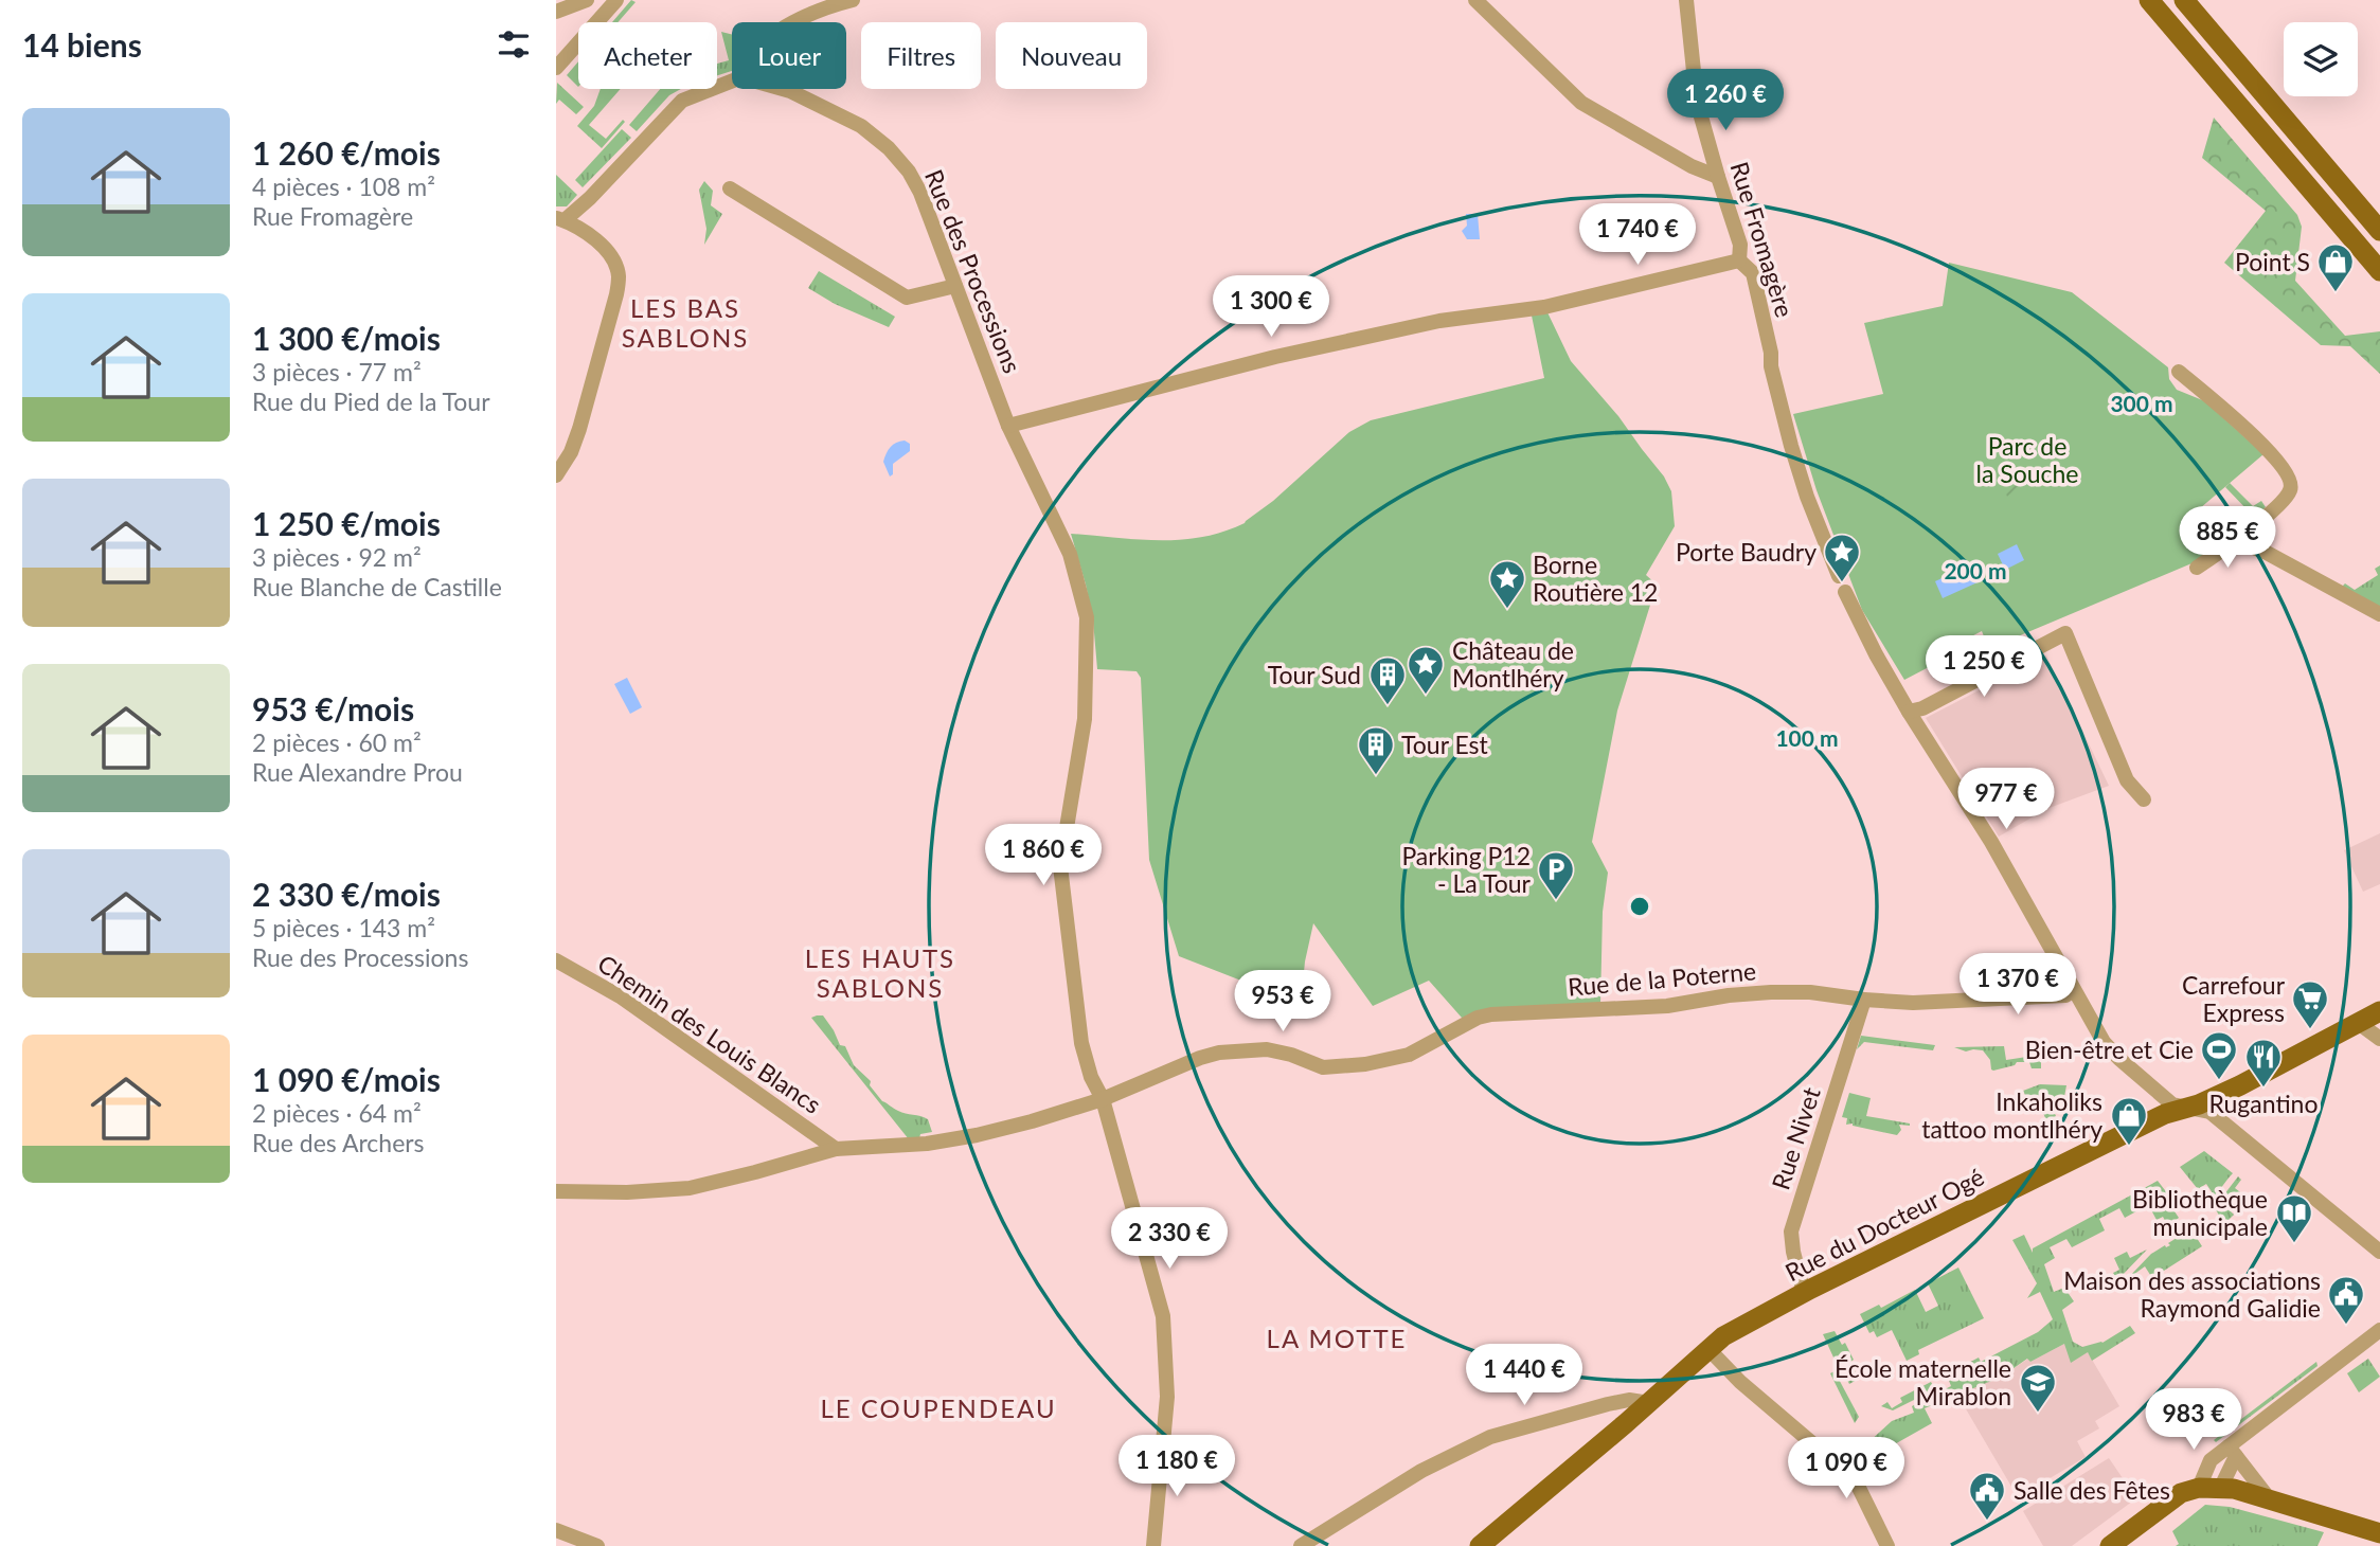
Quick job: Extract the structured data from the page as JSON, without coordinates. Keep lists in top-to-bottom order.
{
  "streets": {
    "main road": ["Rue du Docteur Ogé"],
    "street": [
      "Rue Fromagère",
      "Rue des Processions",
      "Rue de la Poterne",
      "Chemin des Louis Blancs",
      "Rue Nivet"
    ]
  },
  "crossings": [
    ["Rue des Processions", "Rue de la Poterne"],
    ["Rue de la Poterne", "Rue Nivet"],
    ["Rue Nivet", "Rue du Docteur Ogé"]
  ],
  "districts": [
    "LES BAS SABLONS",
    "LES HAUTS SABLONS",
    "LA MOTTE",
    "LE COUPENDEAU"
  ],
  "parks": ["Parc de la Souche"],
  "places": {
    "shop": ["Point S", "Inkaholiks tattoo montlhéry"],
    "place": ["Porte Baudry", "Borne Routière 12", "Château de Montlhéry"],
    "building": ["Tour Sud", "Tour Est"],
    "parking": ["Parking P12 - La Tour"],
    "supermarket": ["Carrefour Express"],
    "sports": ["Bien-être et Cie"],
    "restaurant": ["Rugantino"],
    "library": ["Bibliothèque municipale"],
    "public building": ["Maison des associations Raymond Galidie", "Salle des Fêtes"],
    "school or university": ["École maternelle Mirablon"]
  },
  "page": {
    "heading": "14 biens",
    "chip": [
      "Acheter",
      "Louer",
      "Filtres",
      "Nouveau"
    ],
    "price": [
      "1 260 €",
      "1 740 €",
      "1 300 €",
      "885 €",
      "1 250 €",
      "977 €",
      "1 860 €",
      "1 370 €",
      "953 €",
      "2 330 €",
      "1 440 €",
      "983 €",
      "1 180 €",
      "1 090 €"
    ],
    "list": [
      {
        "name": "1 260 €/mois",
        "note": "4 pièces · 108 m² · Rue Fromagère"
      },
      {
        "name": "1 300 €/mois",
        "note": "3 pièces · 77 m² · Rue du Pied de la Tour"
      },
      {
        "name": "1 250 €/mois",
        "note": "3 pièces · 92 m² · Rue Blanche de Castille"
      },
      {
        "name": "953 €/mois",
        "note": "2 pièces · 60 m² · Rue Alexandre Prou"
      },
      {
        "name": "2 330 €/mois",
        "note": "5 pièces · 143 m² · Rue des Processions"
      },
      {
        "name": "1 090 €/mois",
        "note": "2 pièces · 64 m² · Rue des Archers"
      }
    ]
  },
  "rings": ["300 m", "200 m", "100 m"]
}
